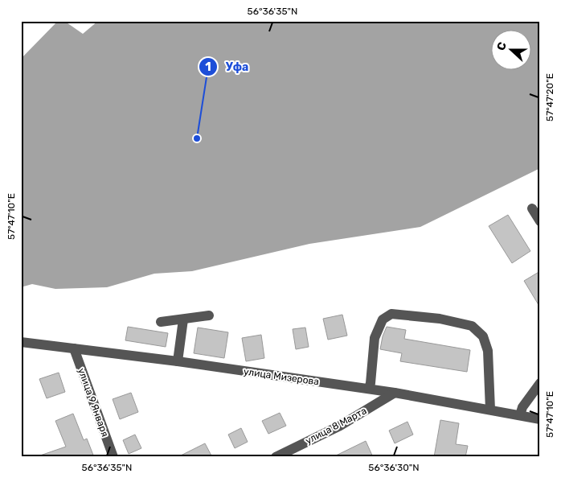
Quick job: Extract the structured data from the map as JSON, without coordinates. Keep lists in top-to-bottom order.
{
  "streets": {
    "street": ["улица Мизерова", "улица 9 Января", "улица 8 Марта"]
  },
  "crossings": [
    ["улица Мизерова", "улица 9 Января"],
    ["улица Мизерова", "улица 8 Марта"]
  ],
  "places": ["Уфа"],
  "north": "left",
  "coordinates": [
    "56°36'35\"N",
    "57°47'20\"E",
    "57°47'10\"E",
    "56°36'30\"N"
  ]
}
